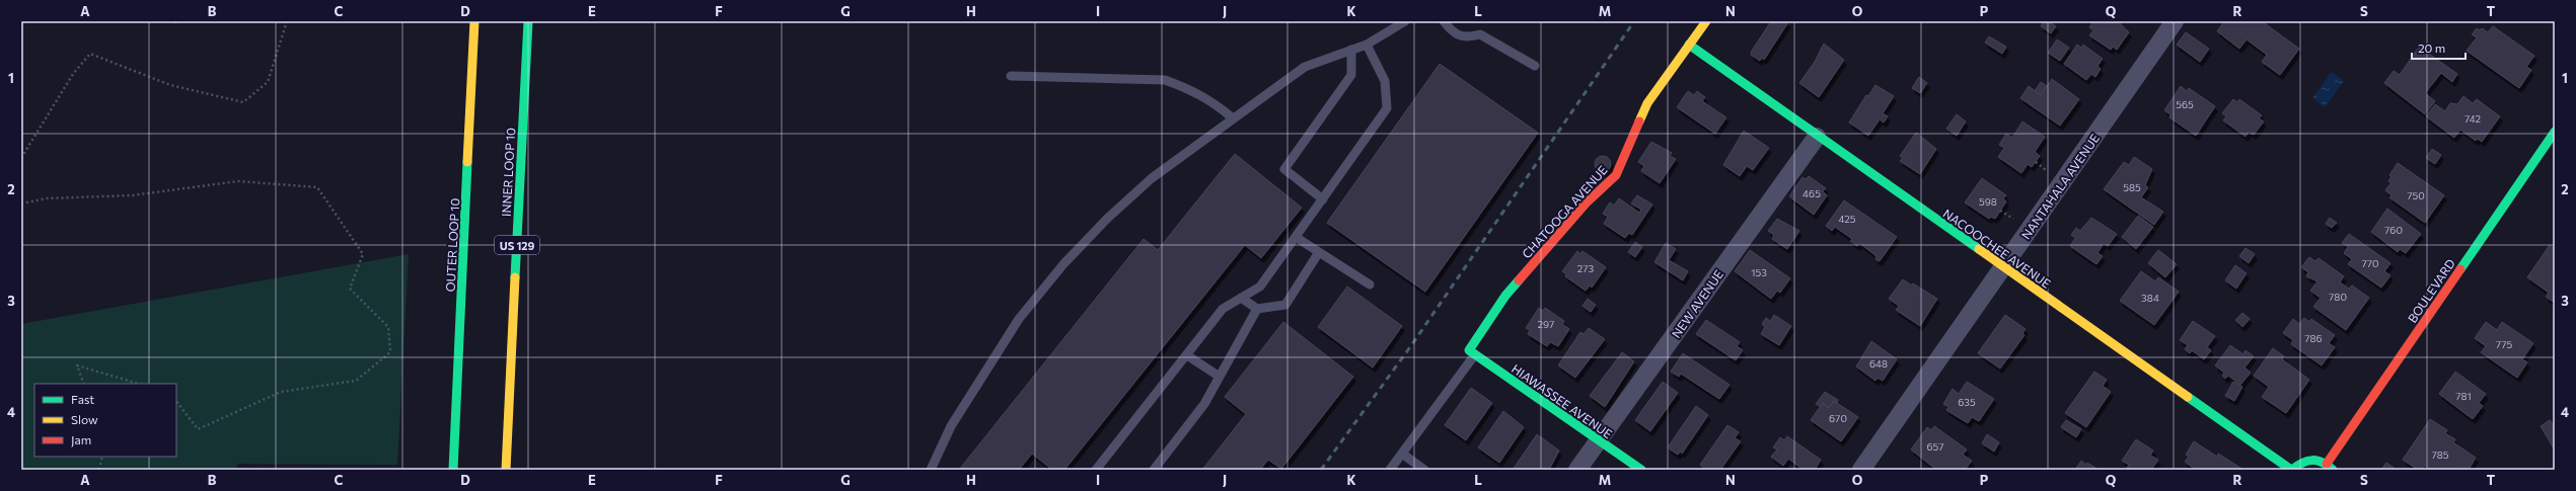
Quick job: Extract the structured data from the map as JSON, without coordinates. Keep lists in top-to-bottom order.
{
  "streets": {
    "main road": [
      "INNER LOOP 10",
      "CHATOOGA AVENUE",
      "OUTER LOOP 10",
      "US 129",
      "NACOOCHEE AVENUE",
      "BOULEVARD",
      "HIAWASSEE AVENUE"
    ],
    "street": ["NANTAHALA AVENUE", "NEW AVENUE"]
  },
  "crossings": [
    ["NANTAHALA AVENUE", "NACOOCHEE AVENUE"],
    ["CHATOOGA AVENUE", "NACOOCHEE AVENUE"],
    ["CHATOOGA AVENUE", "HIAWASSEE AVENUE"],
    ["NACOOCHEE AVENUE", "BOULEVARD"],
    ["NACOOCHEE AVENUE", "NEW AVENUE"],
    ["NEW AVENUE", "HIAWASSEE AVENUE"]
  ],
  "house_numbers": [
    "565",
    "742",
    "585",
    "465",
    "750",
    "598",
    "425",
    "760",
    "770",
    "273",
    "153",
    "780",
    "384",
    "297",
    "786",
    "775",
    "648",
    "781",
    "635",
    "670",
    "657",
    "785"
  ],
  "legend": ["Fast", "Slow", "Jam"],
  "scale_bar": "20 m",
  "grid": {
    "columns": [
      "A",
      "B",
      "C",
      "D",
      "E",
      "F",
      "G",
      "H",
      "I",
      "J",
      "K",
      "L",
      "M",
      "N",
      "O",
      "P",
      "Q",
      "R",
      "S",
      "T"
    ],
    "rows": [
      "1",
      "2",
      "3",
      "4"
    ]
  }
}
